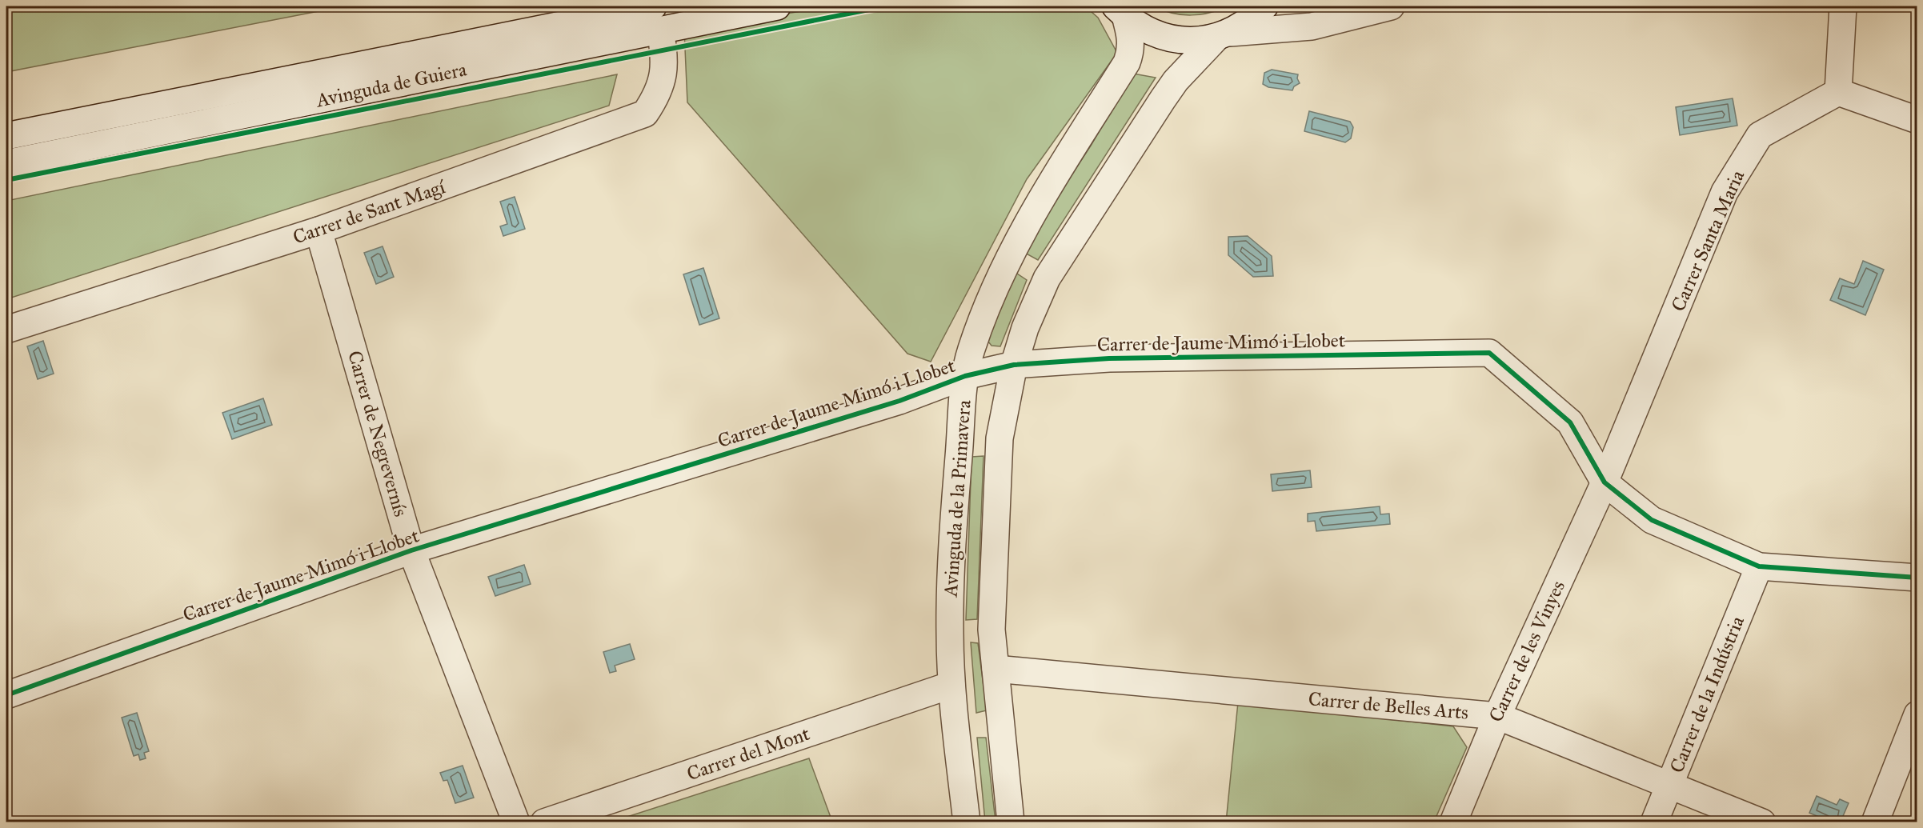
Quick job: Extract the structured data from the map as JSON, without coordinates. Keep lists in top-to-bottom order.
{
  "streets": {
    "street": [
      "Avinguda de Guiera",
      "Carrer de Sant Magí",
      "Carrer Santa Maria",
      "Carrer de Jaume Mimó i Llobet",
      "Carrer de Negrevernís",
      "Avinguda de la Primavera",
      "Carrer de les Vinyes",
      "Carrer de la Indústria",
      "Carrer de Belles Arts",
      "Carrer del Mont"
    ]
  },
  "crossings": [
    ["Avinguda de Guiera", "Carrer de Sant Magí"],
    ["Carrer de Sant Magí", "Carrer de Negrevernís"],
    ["Carrer Santa Maria", "Carrer de Jaume Mimó i Llobet"],
    ["Carrer Santa Maria", "Carrer de les Vinyes"],
    ["Carrer de Jaume Mimó i Llobet", "Carrer de Negrevernís"],
    ["Carrer de Jaume Mimó i Llobet", "Avinguda de la Primavera"],
    ["Carrer de Jaume Mimó i Llobet", "Carrer de les Vinyes"],
    ["Carrer de Jaume Mimó i Llobet", "Carrer de la Indústria"],
    ["Avinguda de la Primavera", "Carrer de Belles Arts"],
    ["Avinguda de la Primavera", "Carrer del Mont"],
    ["Carrer de les Vinyes", "Carrer de Belles Arts"],
    ["Carrer de la Indústria", "Carrer de Belles Arts"]
  ]
}
